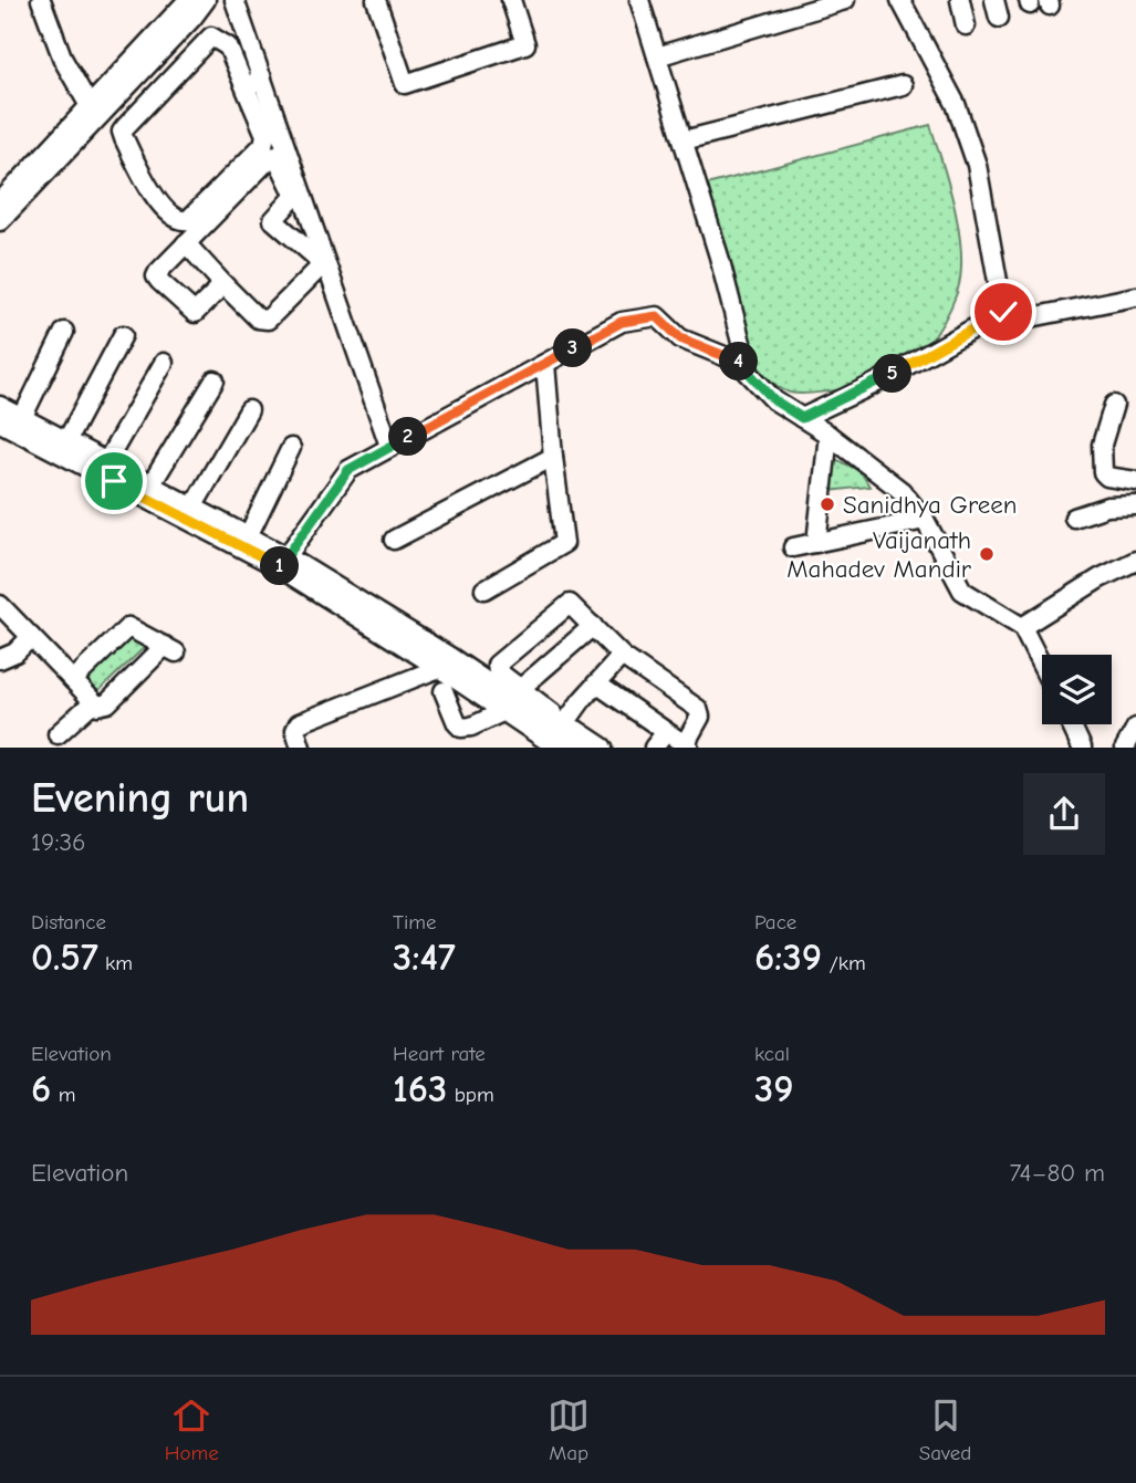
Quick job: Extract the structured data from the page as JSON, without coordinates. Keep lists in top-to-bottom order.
{
  "places": ["Sanidhya Green", "Vaijanath Mahadev Mandir"],
  "page": {
    "pins": [
      "3",
      "4",
      "5",
      "2",
      "1"
    ],
    "heading": ["Evening run", "19:36"],
    "stats": [
      ["Distance", "0.57 km"],
      ["Time", "3:47"],
      ["Pace", "6:39 /km"],
      ["Elevation", "6 m"],
      ["Heart rate", "163 bpm"],
      ["kcal", "39"]
    ],
    "chart": ["Elevation", "74–80 m"],
    "tabs": ["Home", "Map", "Saved"]
  }
}
